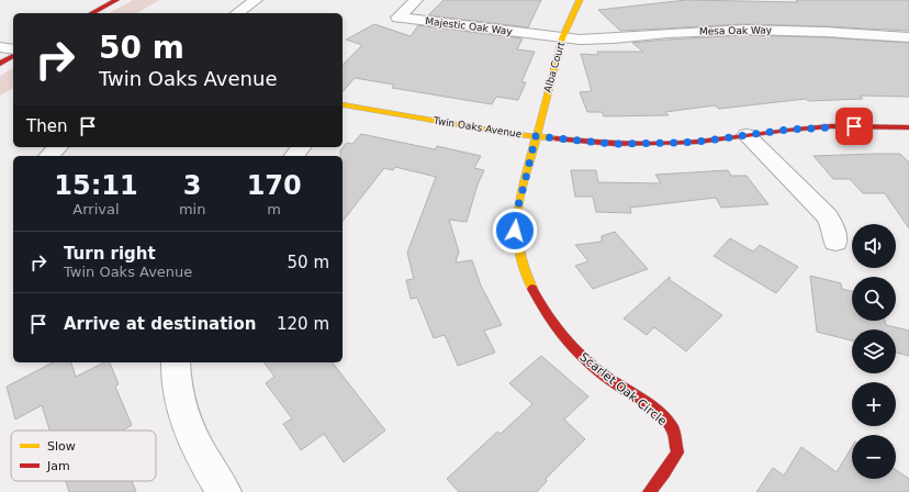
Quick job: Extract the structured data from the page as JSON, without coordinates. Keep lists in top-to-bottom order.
{
  "streets": {
    "street": [
      "Majestic Oak Way",
      "Mesa Oak Way",
      "Alba Court",
      "Twin Oaks Avenue",
      "Scarlet Oak Circle"
    ]
  },
  "crossings": [
    ["Majestic Oak Way", "Mesa Oak Way"],
    ["Majestic Oak Way", "Alba Court"],
    ["Mesa Oak Way", "Alba Court"],
    ["Alba Court", "Twin Oaks Avenue"],
    ["Alba Court", "Scarlet Oak Circle"],
    ["Twin Oaks Avenue", "Scarlet Oak Circle"]
  ],
  "legend": ["Slow", "Jam"],
  "page": {
    "turn": ["50 m", "Twin Oaks Avenue"],
    "then": "Then",
    "eta": [
      "15:11",
      "Arrival",
      "3",
      "min",
      "170",
      "m"
    ],
    "map_buttons": ["+", "−"],
    "list": [
      {
        "name": "Turn right",
        "note": "Twin Oaks Avenue",
        "value": "50 m"
      },
      {
        "name": "Arrive at destination",
        "value": "120 m"
      }
    ]
  }
}
